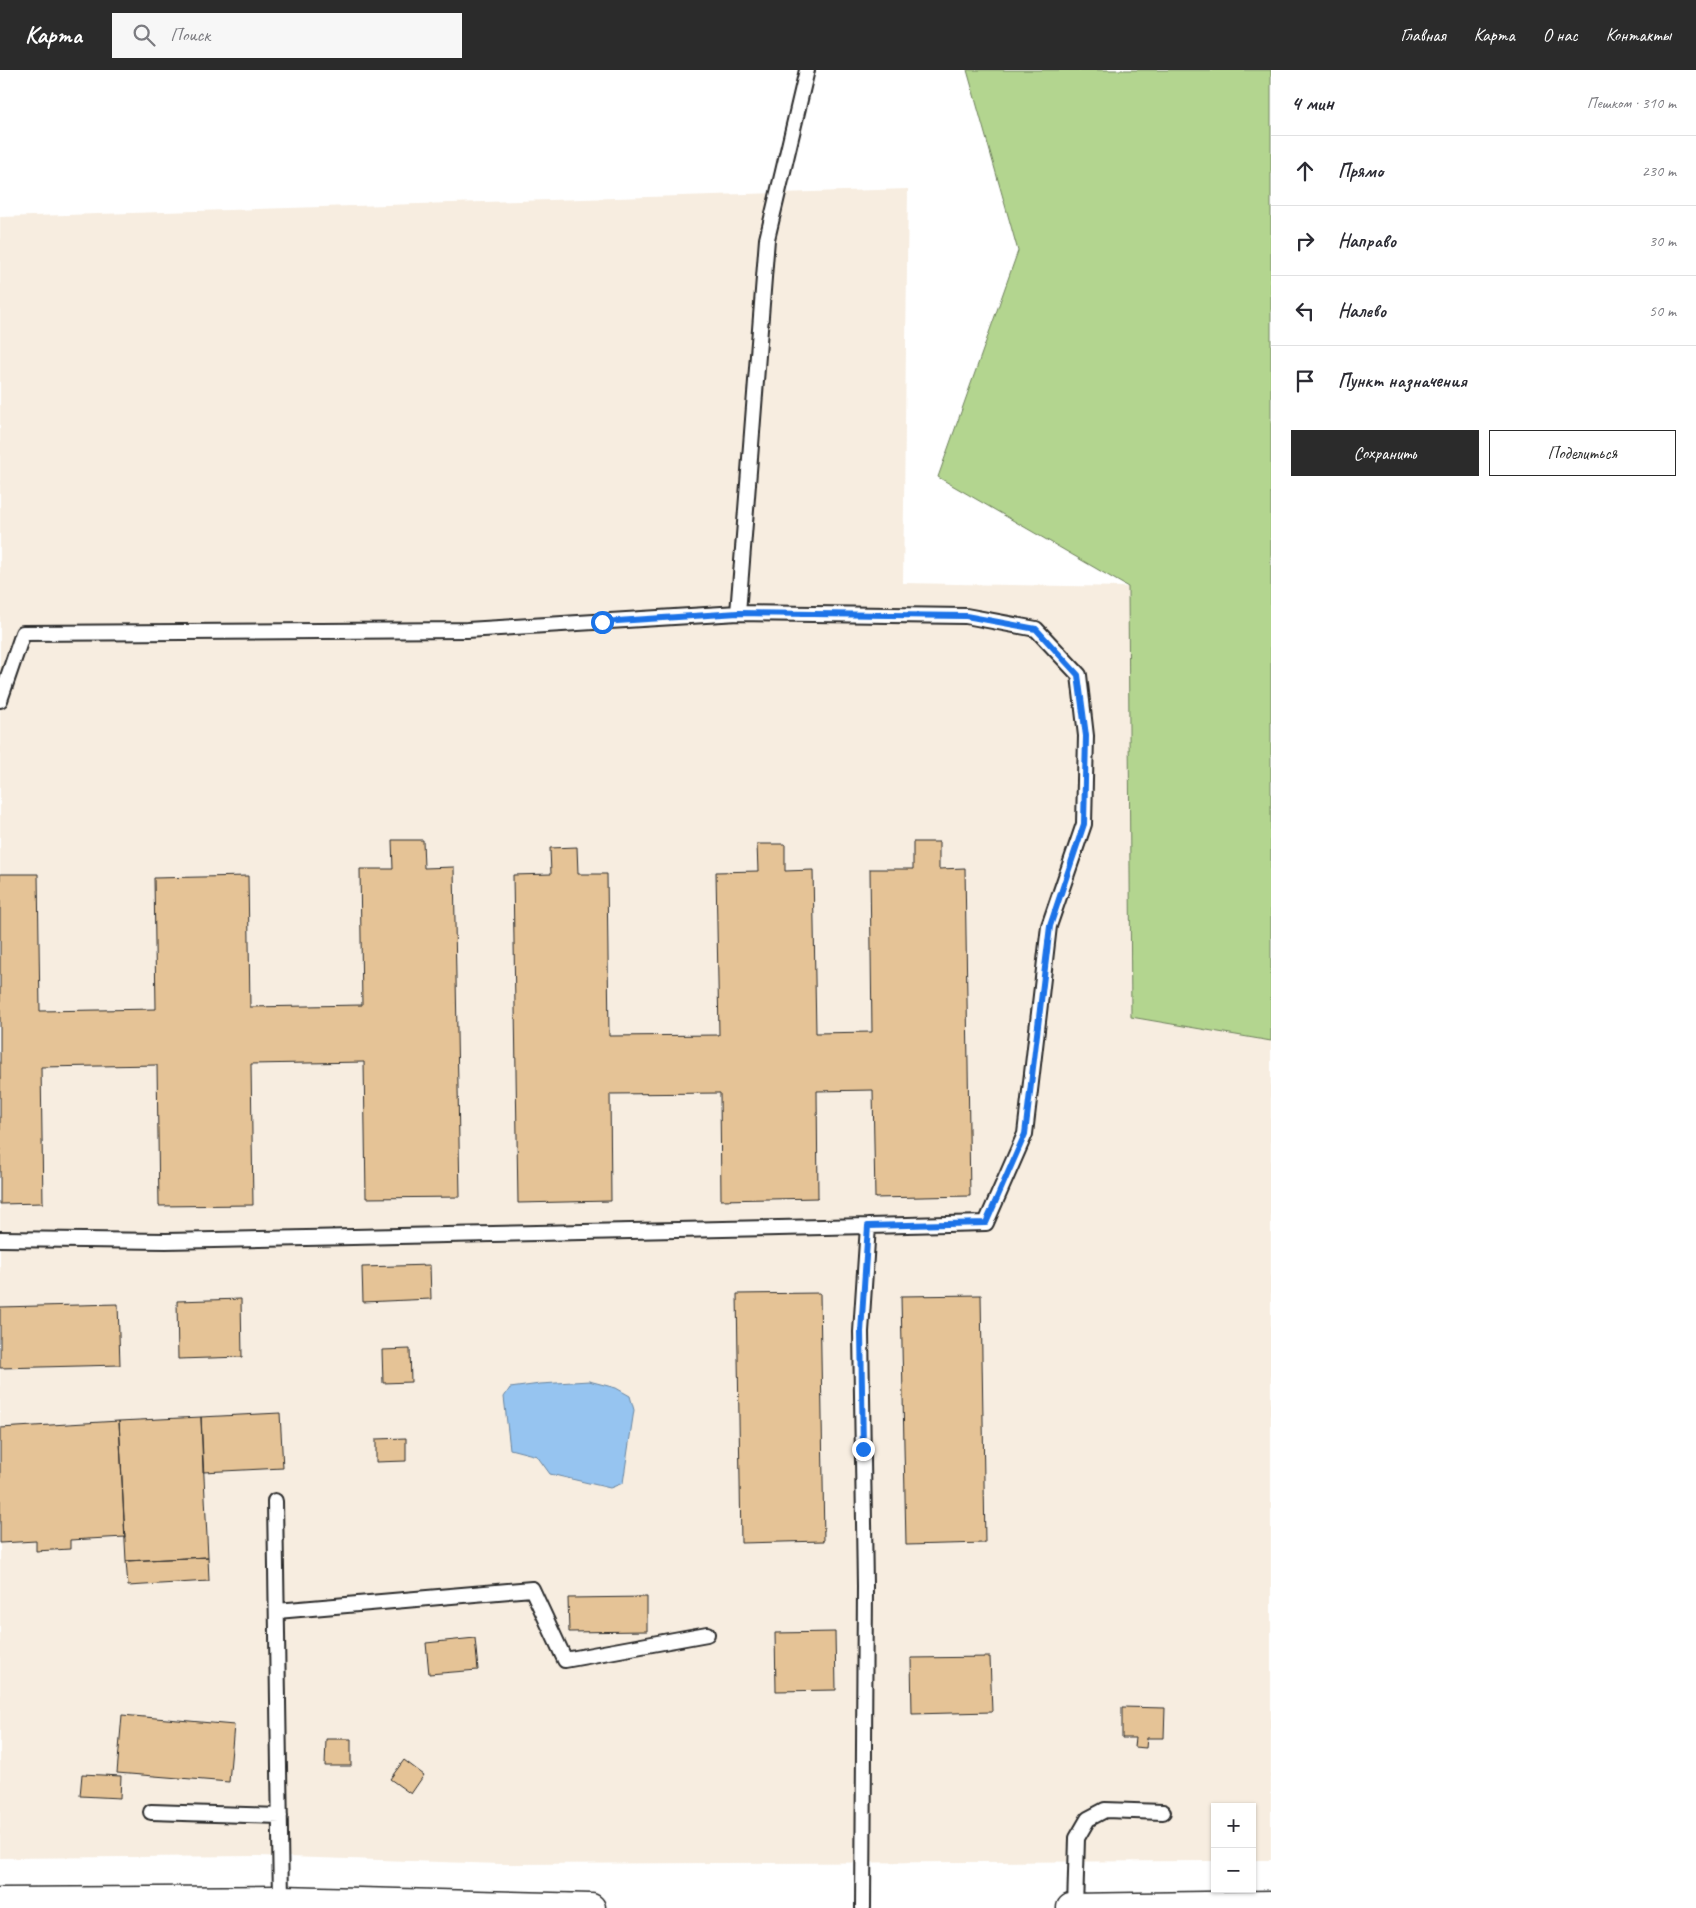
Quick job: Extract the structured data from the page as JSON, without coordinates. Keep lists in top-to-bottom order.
{
  "page": {
    "header": "Карта",
    "search": "Поиск",
    "nav": [
      "Главная",
      "Карта",
      "О нас",
      "Контакты"
    ],
    "heading": ["4 мин", "Пешком · 310 m"],
    "list": [
      ["Прямо", "230 m"],
      ["Направо", "30 m"],
      ["Налево", "50 m"],
      "Пункт назначения"
    ],
    "buttons": ["Сохранить", "Поделиться"],
    "map_buttons": ["+", "−"]
  }
}
